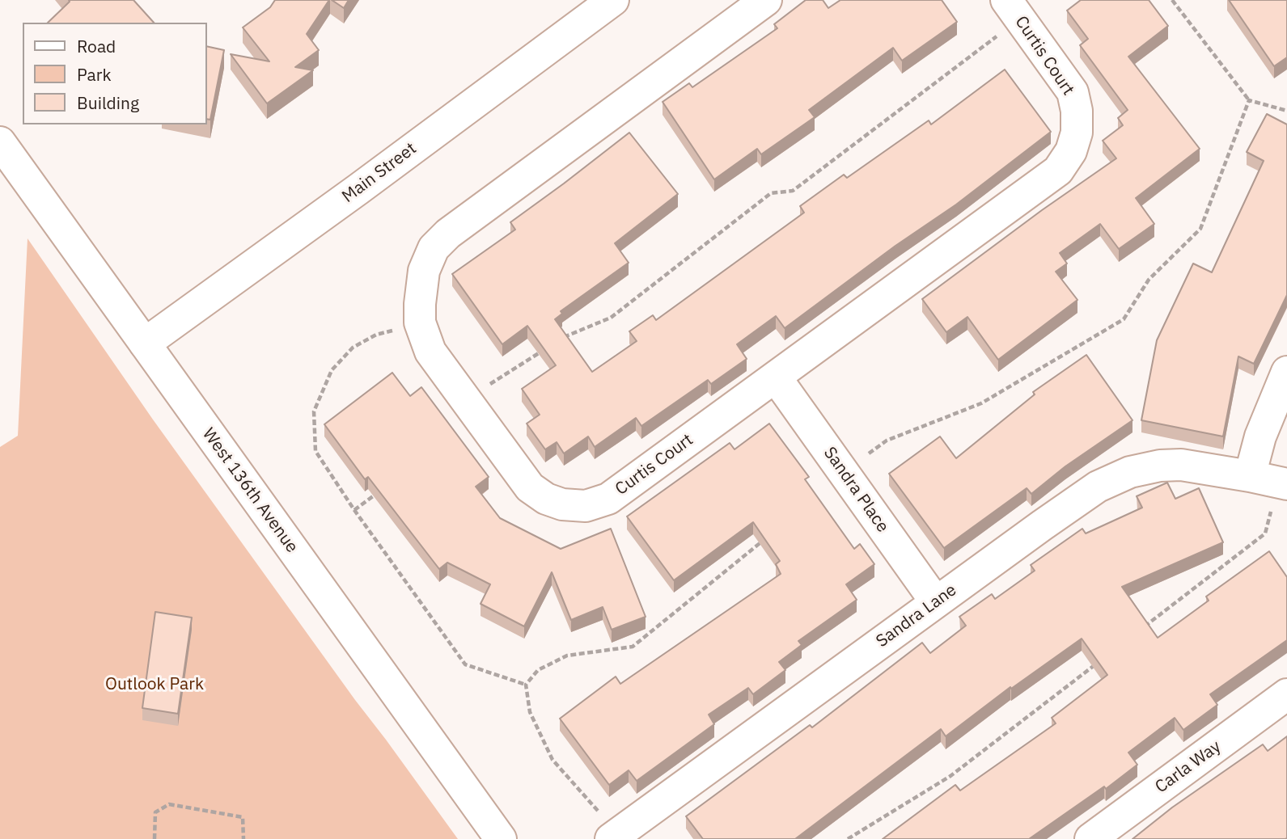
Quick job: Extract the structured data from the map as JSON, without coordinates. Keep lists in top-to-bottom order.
{
  "streets": {
    "street": [
      "Curtis Court",
      "Main Street",
      "Sandra Place",
      "West 136th Avenue",
      "Sandra Lane",
      "Carla Way"
    ]
  },
  "crossings": [
    ["Curtis Court", "Sandra Place"],
    ["Main Street", "West 136th Avenue"],
    ["Sandra Place", "Sandra Lane"]
  ],
  "parks": ["Outlook Park"],
  "legend": ["Road", "Park", "Building"]
}
